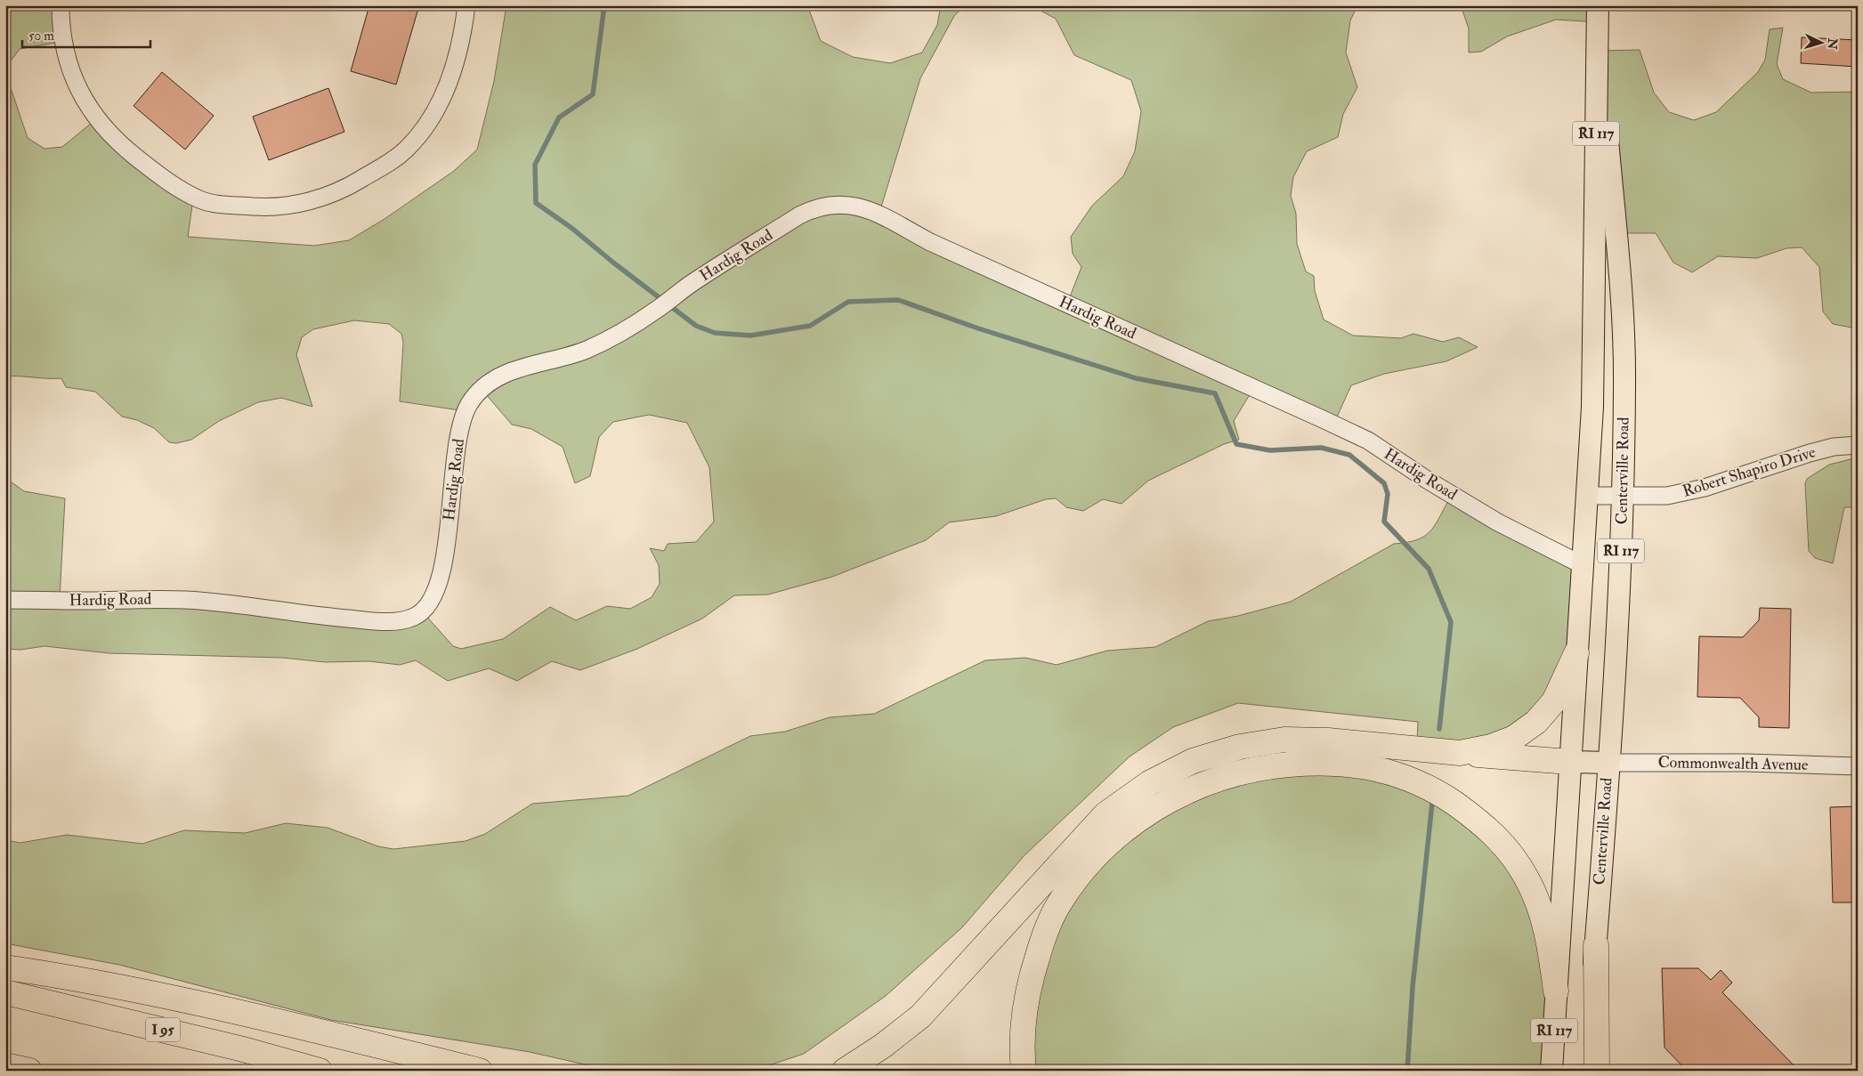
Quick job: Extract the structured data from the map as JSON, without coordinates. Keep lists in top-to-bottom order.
{
  "streets": {
    "highway": ["I 95"],
    "main road": ["RI 117", "Centerville Road"],
    "street": ["Hardig Road", "Robert Shapiro Drive", "Commonwealth Avenue"]
  },
  "crossings": [
    ["Hardig Road", "Centerville Road"],
    ["Centerville Road", "Robert Shapiro Drive"],
    ["Centerville Road", "Commonwealth Avenue"]
  ],
  "scale_bar": "50 m",
  "north": "right"
}
